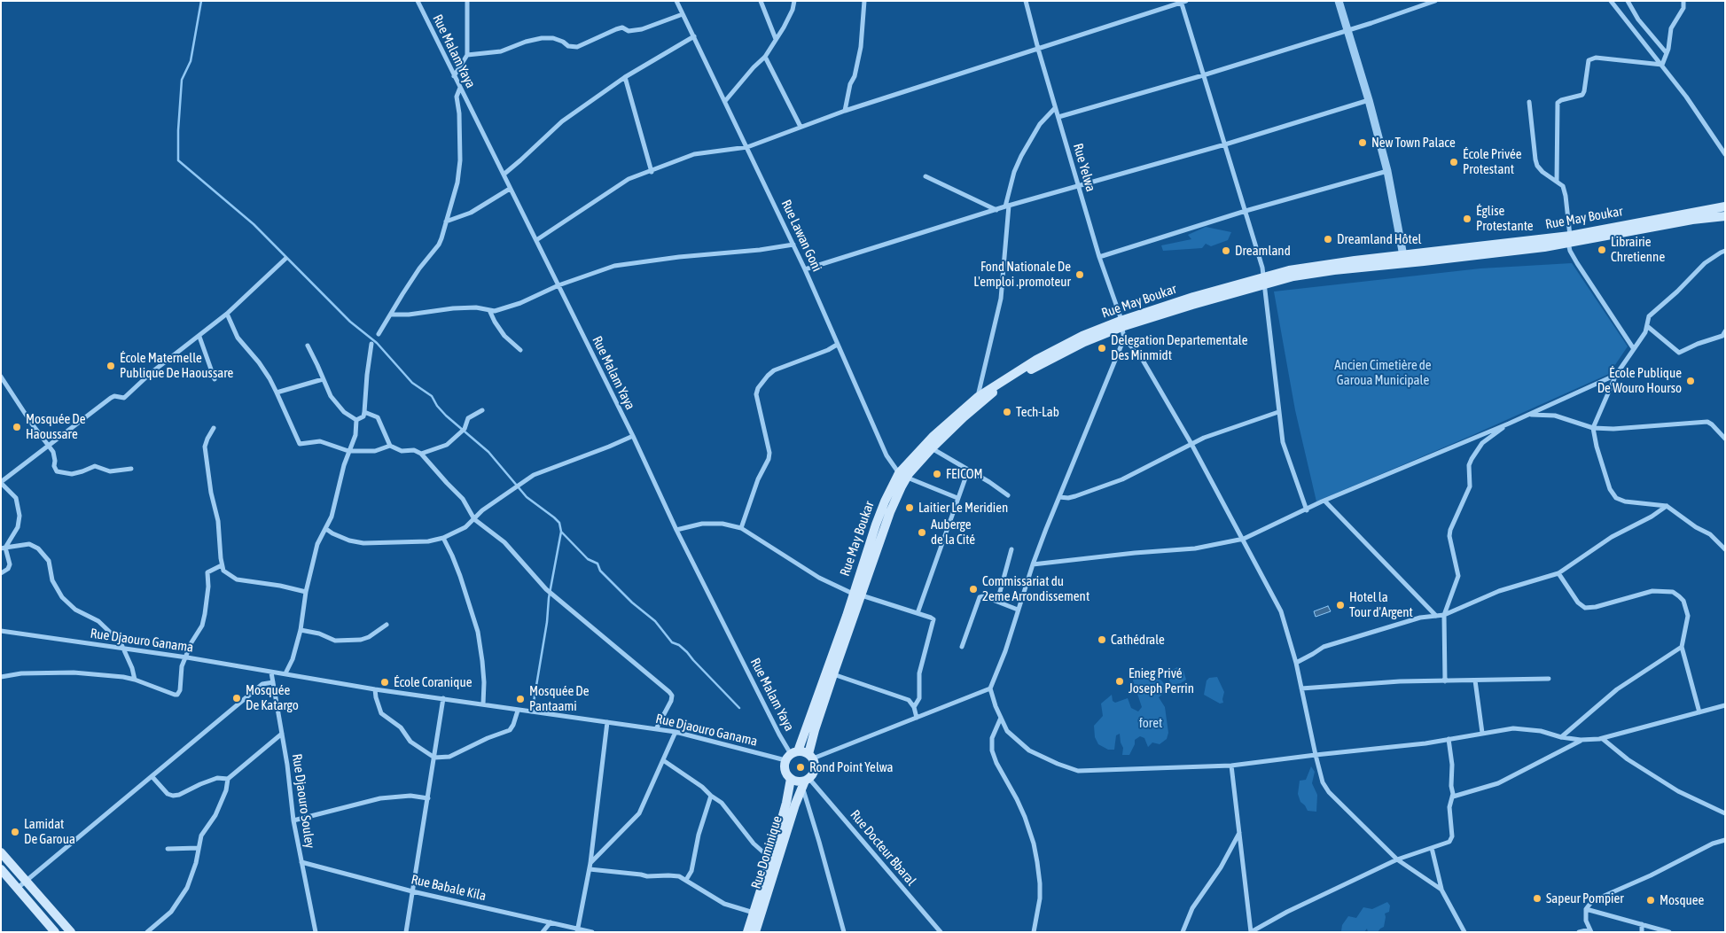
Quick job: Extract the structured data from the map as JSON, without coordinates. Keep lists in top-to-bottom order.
{
  "streets": {
    "main road": ["Rue May Boukar", "Rue Dominique"],
    "street": [
      "Rue Malam Yaya",
      "Rue Yelwa",
      "Rue Lawan Goni",
      "Rue Djaouro Ganama",
      "Rue Djaouro Souley",
      "Rue Docteur Bbaral",
      "Rue Babale Kila"
    ]
  },
  "crossings": [
    ["Rue Malam Yaya", "Rue May Boukar"],
    ["Rue Malam Yaya", "Rue Djaouro Ganama"],
    ["Rue Malam Yaya", "Rue Docteur Bbaral"],
    ["Rue Malam Yaya", "Rue Dominique"],
    ["Rue Yelwa", "Rue May Boukar"],
    ["Rue May Boukar", "Rue Lawan Goni"],
    ["Rue May Boukar", "Rue Djaouro Ganama"],
    ["Rue May Boukar", "Rue Docteur Bbaral"],
    ["Rue May Boukar", "Rue Dominique"],
    ["Rue Djaouro Ganama", "Rue Djaouro Souley"],
    ["Rue Djaouro Ganama", "Rue Docteur Bbaral"],
    ["Rue Djaouro Ganama", "Rue Dominique"],
    ["Rue Djaouro Souley", "Rue Babale Kila"],
    ["Rue Docteur Bbaral", "Rue Dominique"]
  ],
  "parks": ["Ancien Cimetière de Garoua Municipale", "foret"],
  "places": [
    "New Town Palace",
    "École Privée Protestant",
    "Église Protestante",
    "Dreamland Hôtel",
    "Librairie Chretienne",
    "Dreamland",
    "Fond Nationale De L'emploi .promoteur",
    "Delegation Departementale Des Minmidt",
    "École Maternelle Publique De Haoussare",
    "École Publique De Wouro Hourso",
    "Tech-Lab",
    "Mosquée De Haoussare",
    "FEICOM",
    "Laitier Le Meridien",
    "Auberge de la Cité",
    "Commissariat du 2eme Arrondissement",
    "Hotel la Tour d'Argent",
    "Cathédrale",
    "Enieg Privé Joseph Perrin",
    "École Coranique",
    "Mosquée De Katargo",
    "Mosquée De Pantaami",
    "Rond Point Yelwa",
    "Lamidat De Garoua",
    "Sapeur Pompier",
    "Mosquee"
  ]
}
